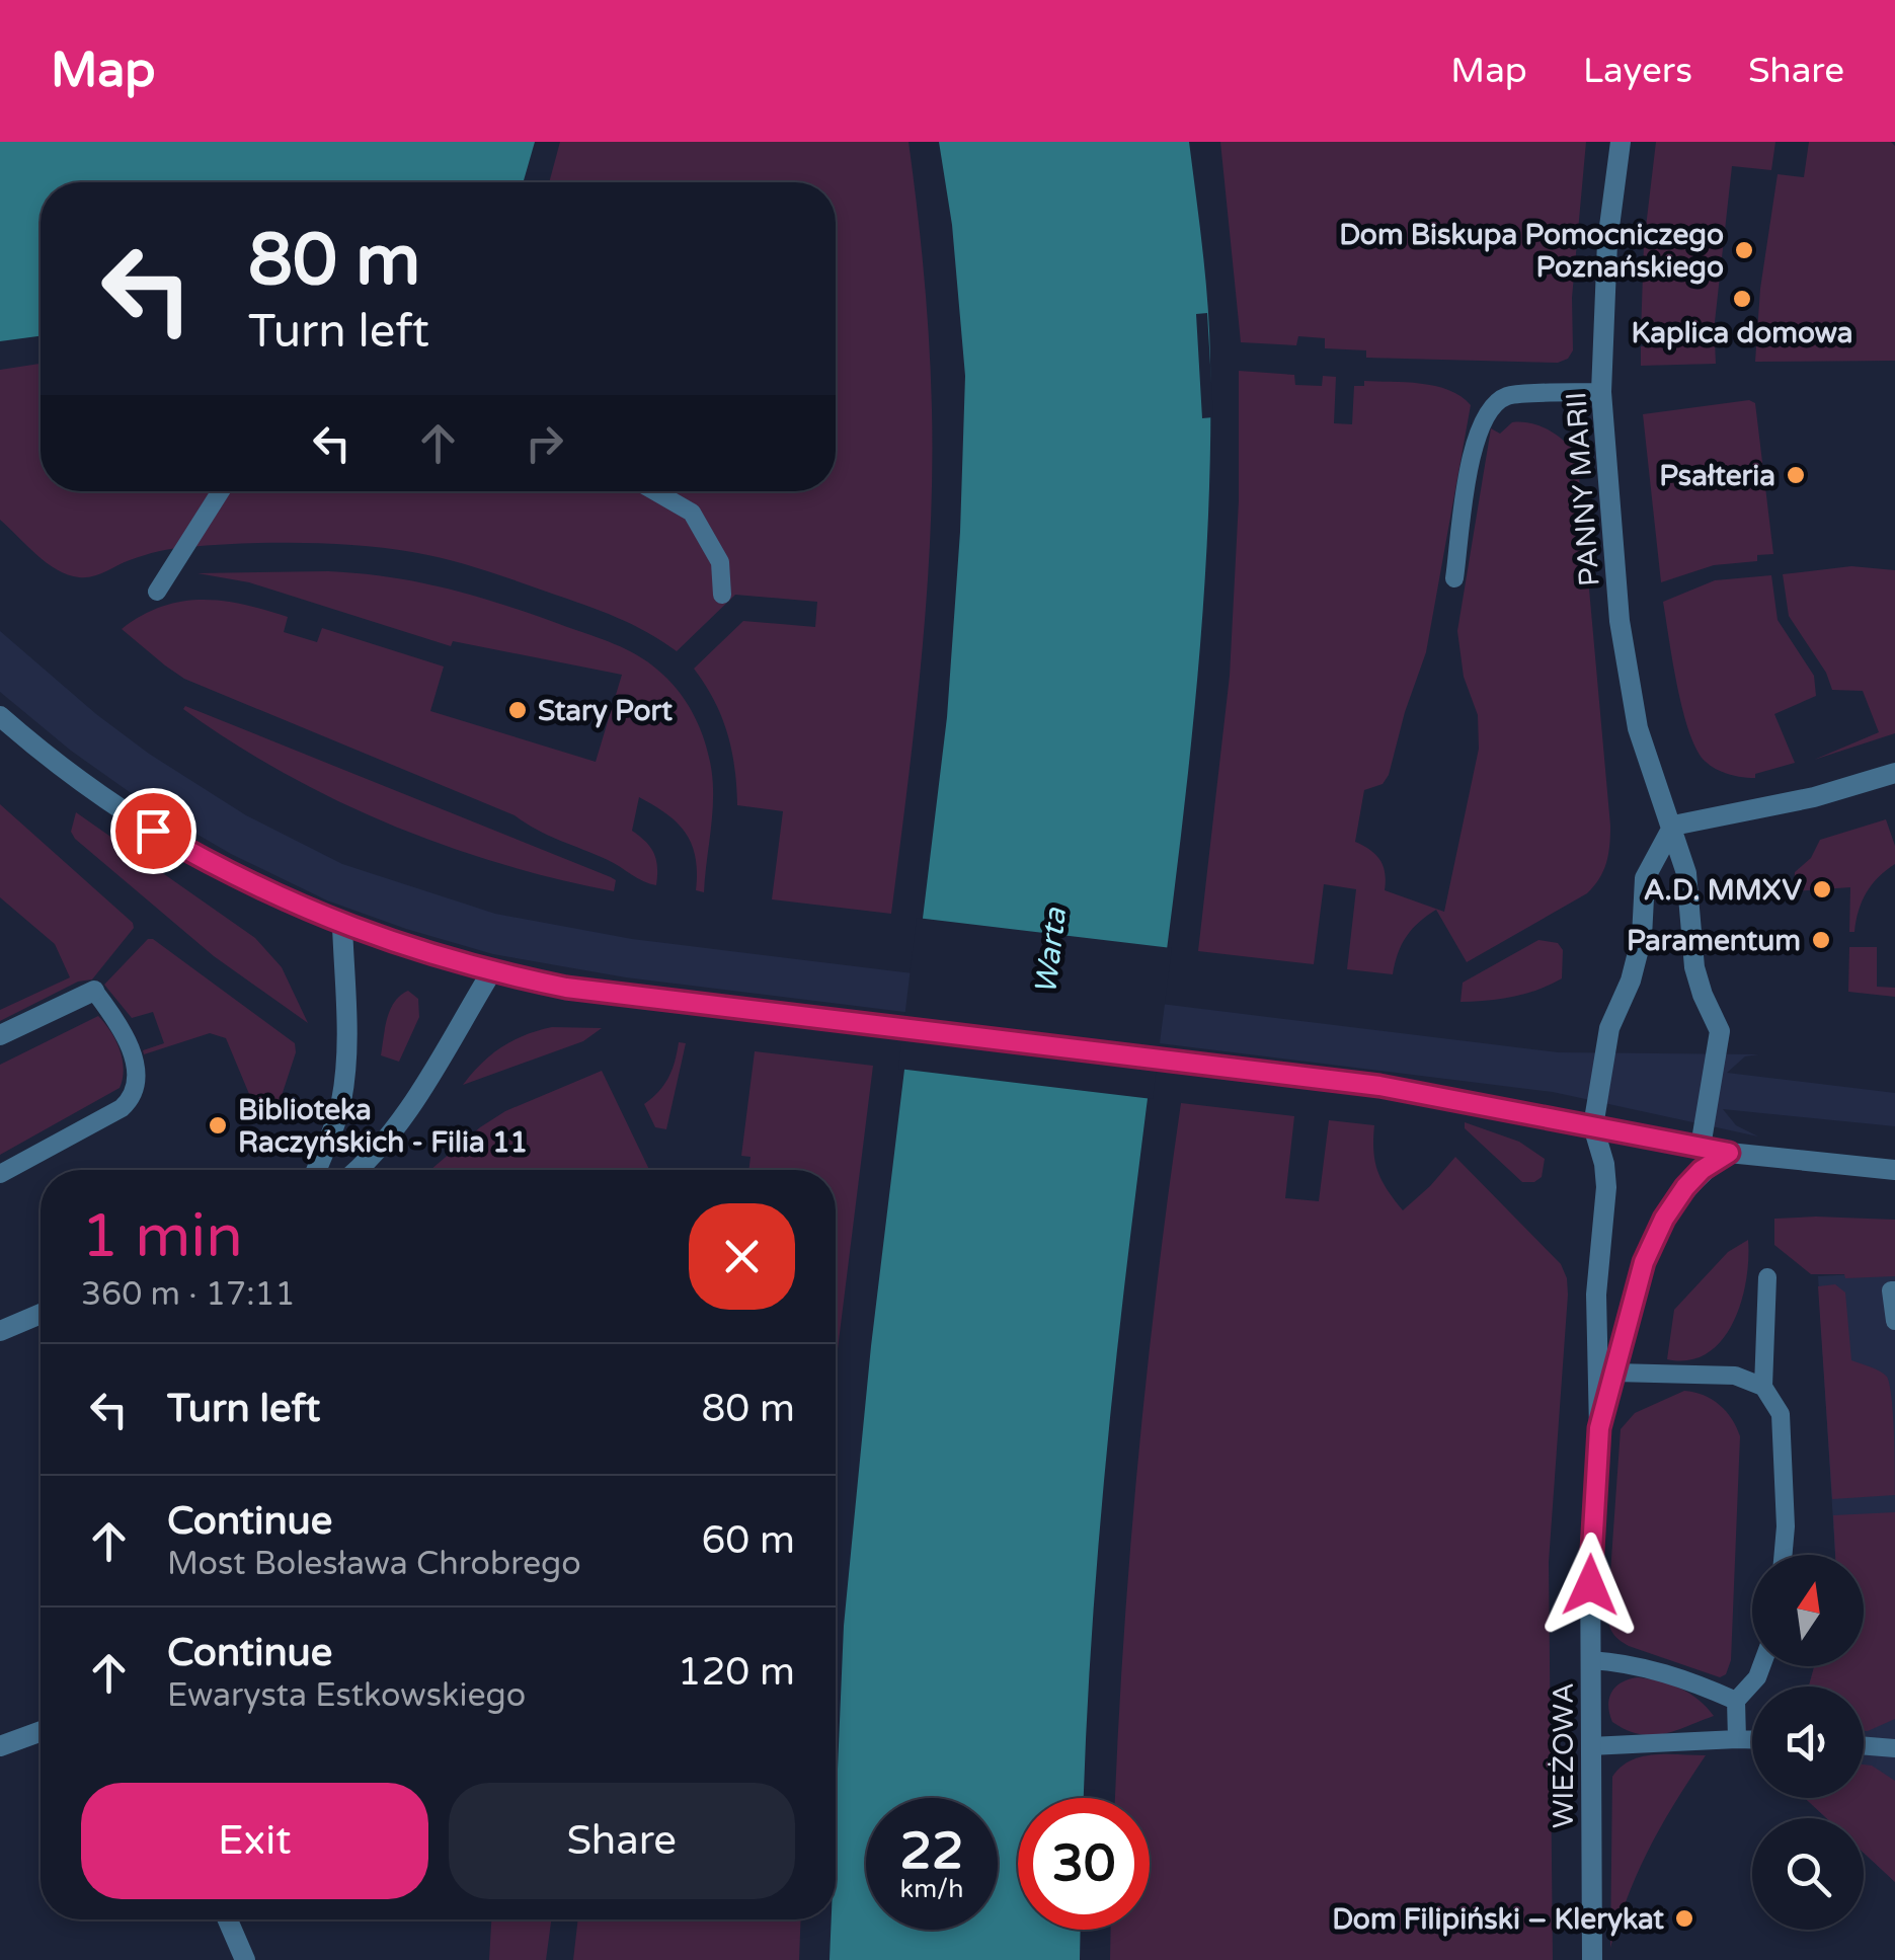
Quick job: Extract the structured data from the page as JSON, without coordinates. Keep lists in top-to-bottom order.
{
  "streets": {
    "street": ["PANNY MARII", "WIEŻOWA"]
  },
  "water": ["Warta"],
  "places": [
    "Dom Biskupa Pomocniczego Poznańskiego",
    "Kaplica domowa",
    "Psałteria",
    "Stary Port",
    "A.D. MMXV",
    "Paramentum",
    "Biblioteka Raczyńskich - Filia 11",
    "Dom Filipiński – Klerykat"
  ],
  "north": "top",
  "page": {
    "header": "Map",
    "nav": ["Map", "Layers", "Share"],
    "turn": ["80 m", "Turn left"],
    "heading": ["1 min", "360 m · 17:11"],
    "list": [
      {
        "name": "Turn left",
        "value": "80 m"
      },
      {
        "name": "Continue",
        "note": "Most Bolesława Chrobrego",
        "value": "60 m"
      },
      {
        "name": "Continue",
        "note": "Ewarysta Estkowskiego",
        "value": "120 m"
      }
    ],
    "buttons": ["Exit", "Share"],
    "speed": "22 km/h",
    "limit": "30"
  }
}
